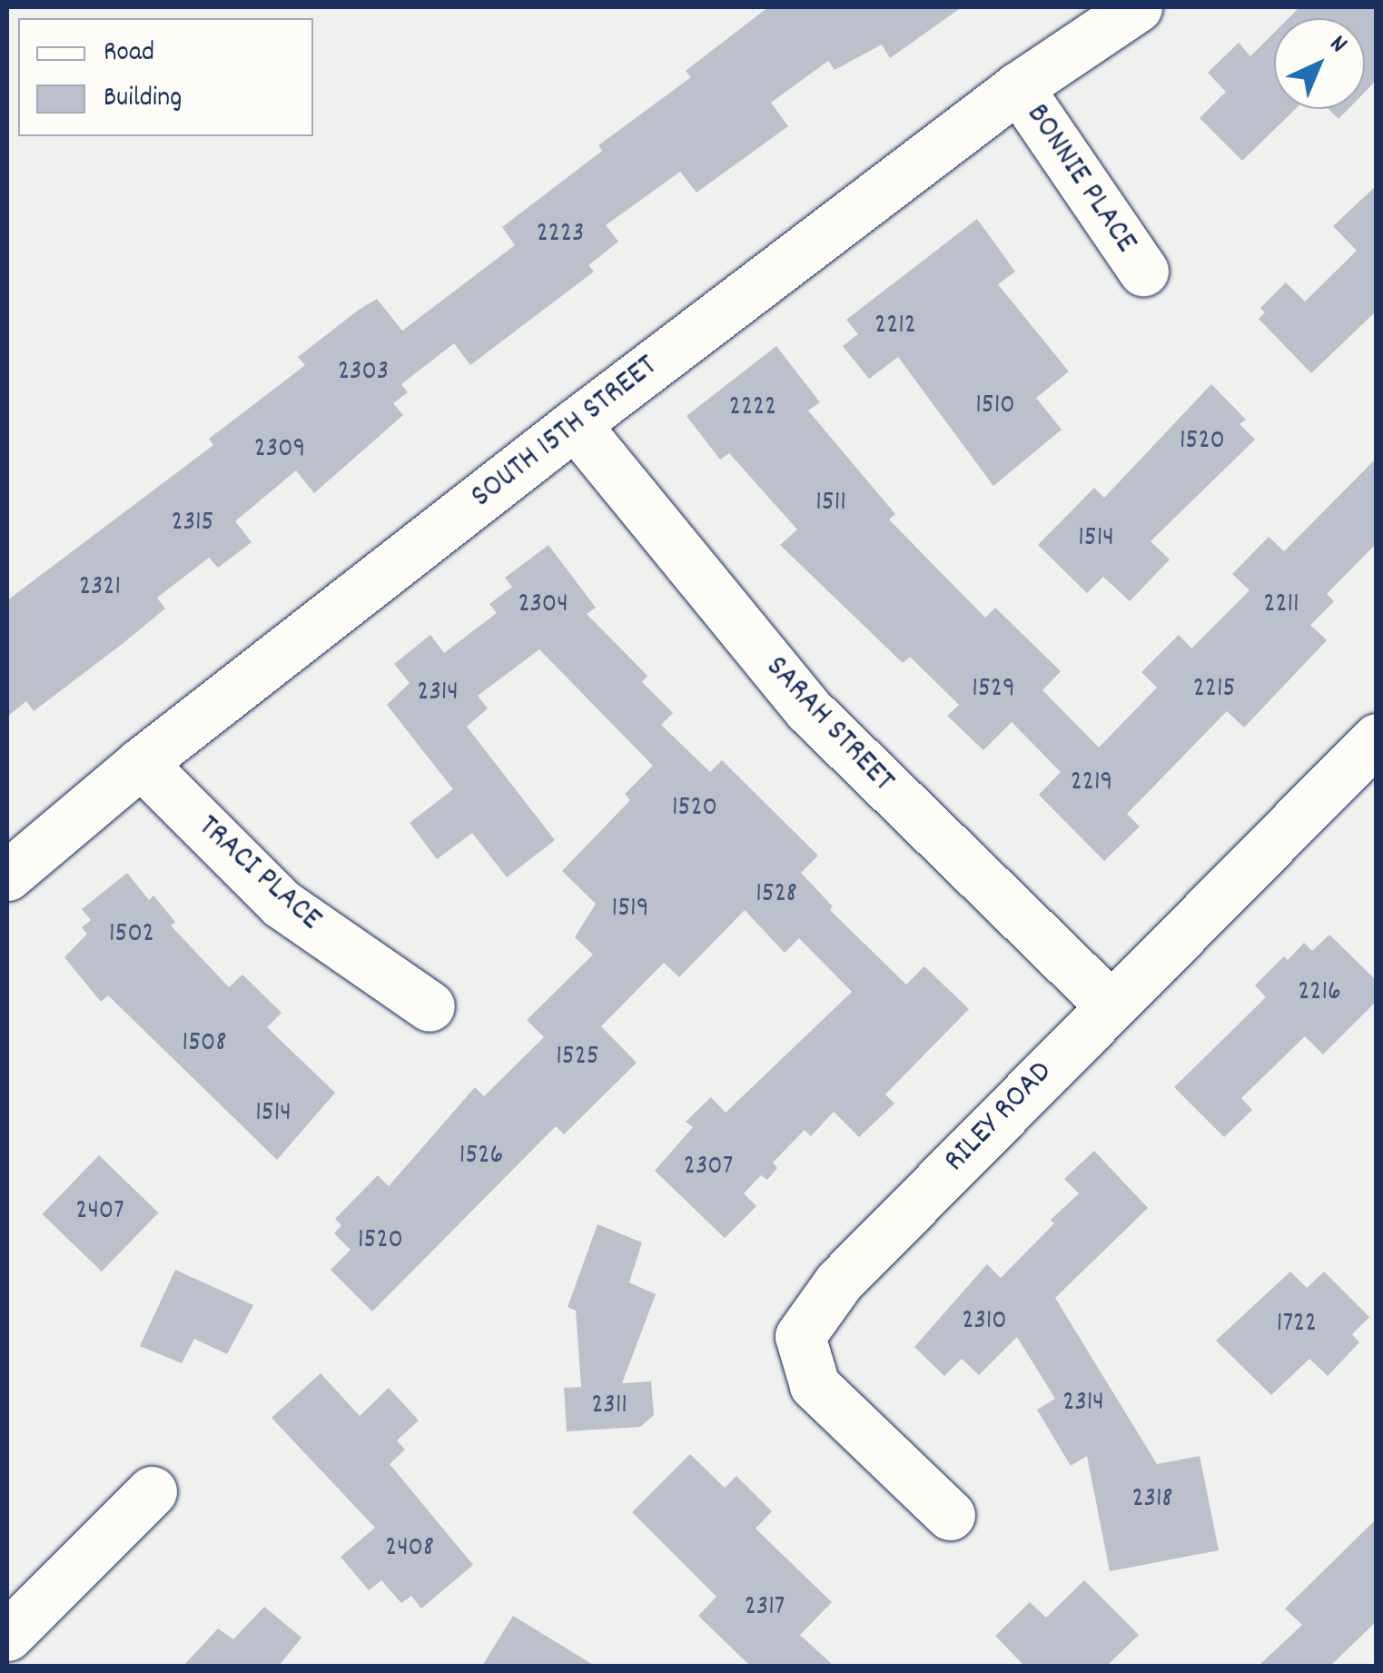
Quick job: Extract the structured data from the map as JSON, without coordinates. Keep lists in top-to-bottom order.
{
  "streets": {
    "street": [
      "BONNIE PLACE",
      "SOUTH 15TH STREET",
      "SARAH STREET",
      "TRACI PLACE",
      "RILEY ROAD"
    ]
  },
  "crossings": [
    ["BONNIE PLACE", "SOUTH 15TH STREET"],
    ["SOUTH 15TH STREET", "SARAH STREET"],
    ["SOUTH 15TH STREET", "TRACI PLACE"],
    ["SARAH STREET", "RILEY ROAD"]
  ],
  "house_numbers": [
    "2223",
    "2212",
    "2303",
    "1510",
    "2222",
    "1520",
    "2309",
    "1511",
    "2315",
    "1514",
    "2321",
    "2304",
    "2211",
    "1529",
    "2215",
    "2314",
    "2219",
    "1520",
    "1528",
    "1519",
    "1502",
    "2216",
    "1508",
    "1525",
    "1514",
    "1526",
    "2307",
    "2407",
    "1520",
    "2310",
    "1722",
    "2314",
    "2311",
    "2318",
    "2408",
    "2317"
  ],
  "legend": ["Road", "Building"],
  "north": "top right"
}
